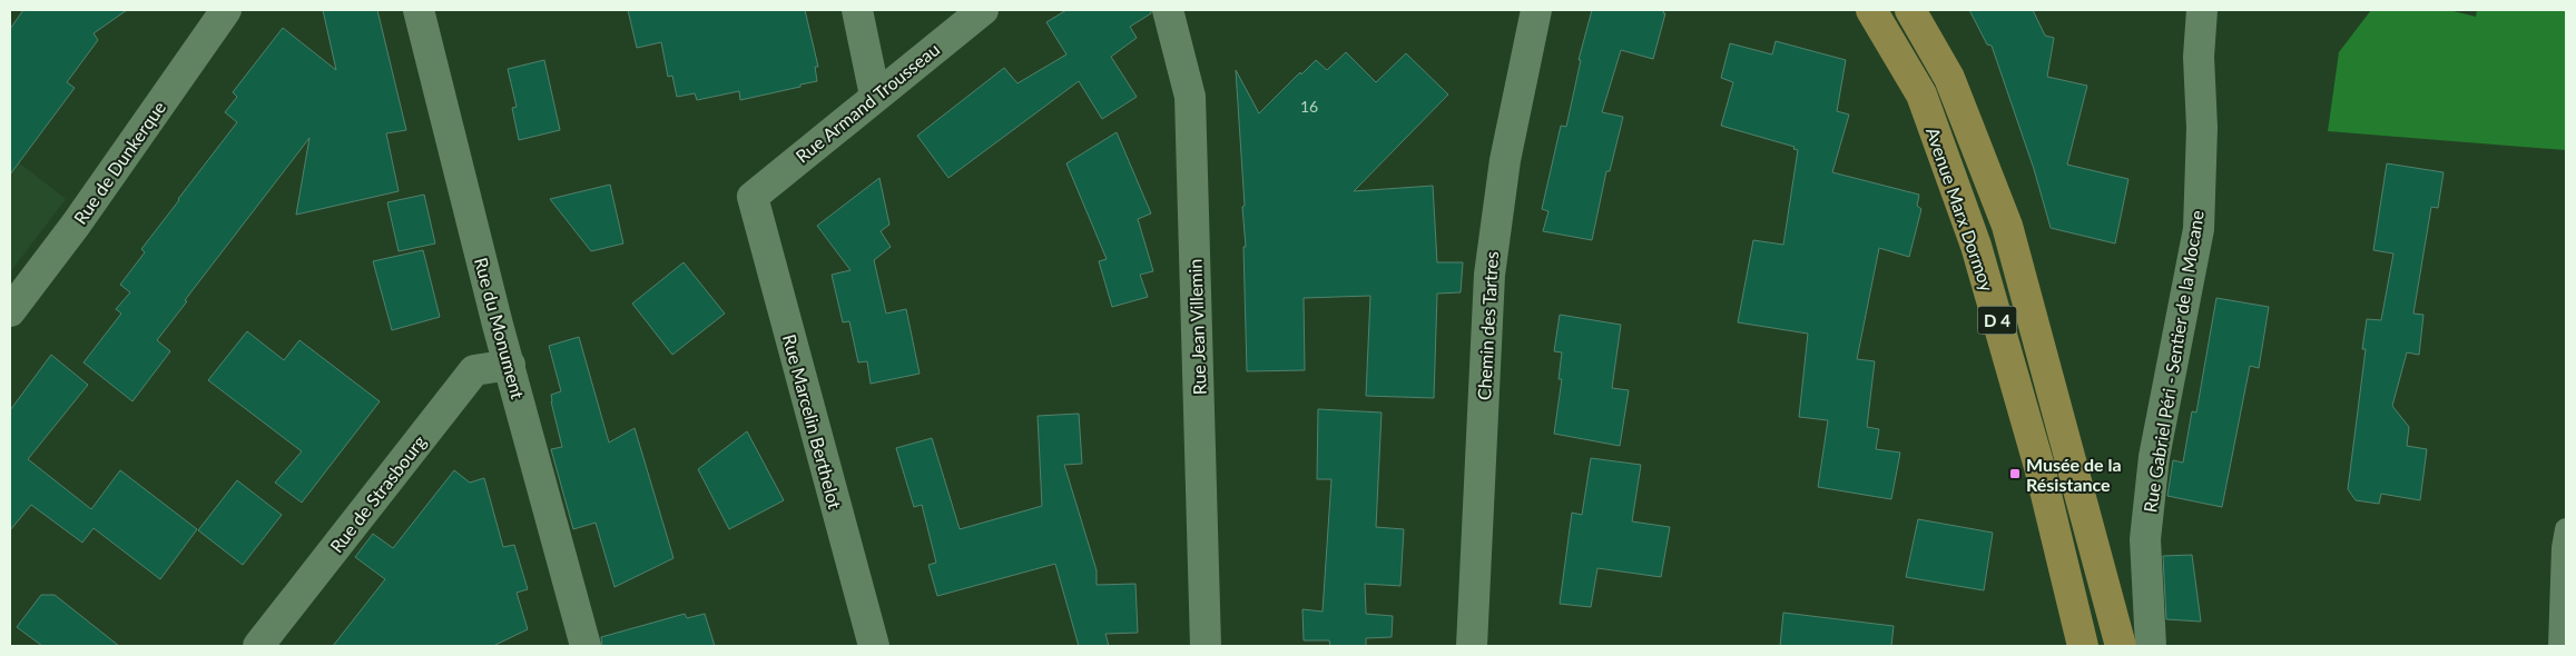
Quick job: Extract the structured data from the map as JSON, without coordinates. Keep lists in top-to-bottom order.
{
  "streets": {
    "main road": ["Avenue Marx Dormoy", "D 4"],
    "street": [
      "Rue Armand Trousseau",
      "Rue de Dunkerque",
      "Chemin des Tartres",
      "Rue Jean Villemin",
      "Rue du Monument",
      "Rue Gabriel Péri - Sentier de la Mocane",
      "Rue Marcelin Berthelot",
      "Rue de Strasbourg"
    ]
  },
  "crossings": [
    ["Rue Armand Trousseau", "Rue Marcelin Berthelot"],
    ["Rue du Monument", "Rue de Strasbourg"]
  ],
  "places": {
    "transit": ["Musée de la Résistance"]
  },
  "house_numbers": ["16"]
}
